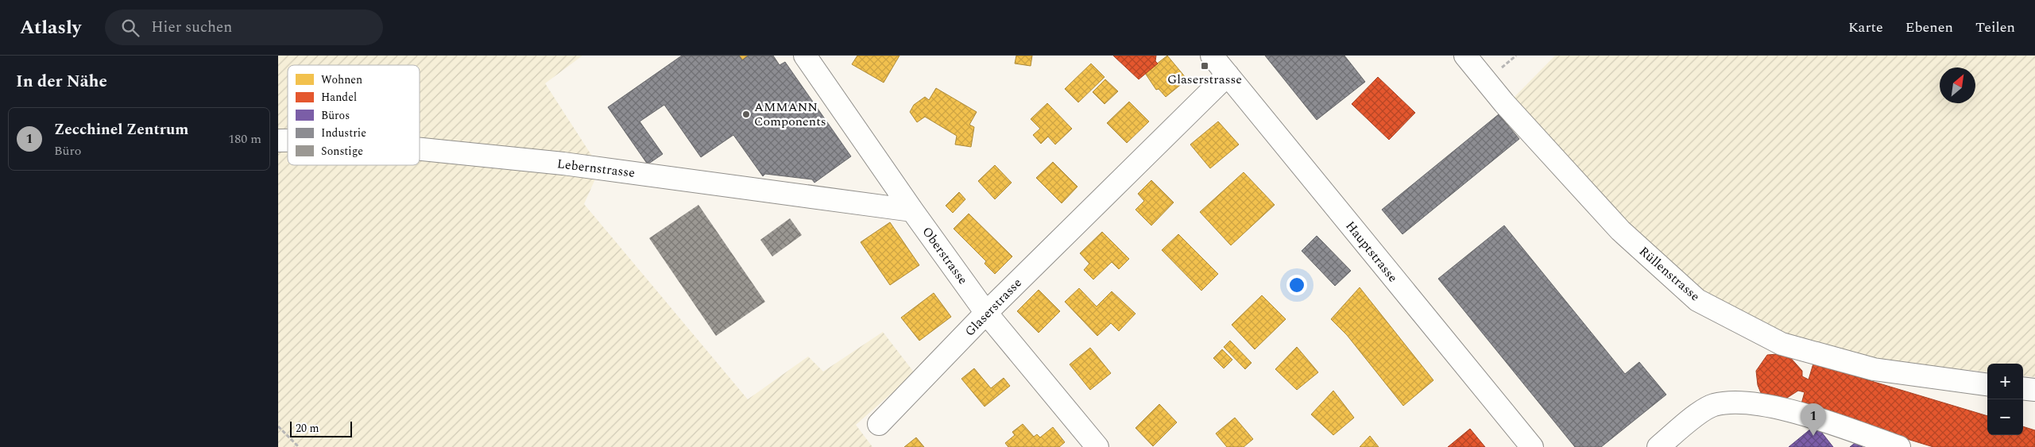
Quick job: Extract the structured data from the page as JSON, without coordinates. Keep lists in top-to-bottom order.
{
  "streets": {
    "street": [
      "Lebernstrasse",
      "Hauptstrasse",
      "Oberstrasse",
      "Rüllenstrasse",
      "Glaserstrasse"
    ]
  },
  "crossings": [
    ["Lebernstrasse", "Oberstrasse"],
    ["Hauptstrasse", "Glaserstrasse"],
    ["Oberstrasse", "Glaserstrasse"]
  ],
  "places": {
    "transit": ["Glaserstrasse"],
    "other": ["AMMANN Components"]
  },
  "legend": [
    "Wohnen",
    "Handel",
    "Büros",
    "Industrie",
    "Sonstige"
  ],
  "scale_bar": "20 m",
  "north": "top right",
  "page": {
    "header": "Atlasly",
    "search": "Hier suchen",
    "nav": ["Karte", "Ebenen", "Teilen"],
    "heading": "In der Nähe",
    "list": [
      {
        "mark": "1",
        "name": "Zecchinel Zentrum",
        "note": "Büro",
        "value": "180 m"
      }
    ],
    "map_buttons": ["+", "−"],
    "pins": "1",
    "scale": "20 m"
  }
}
